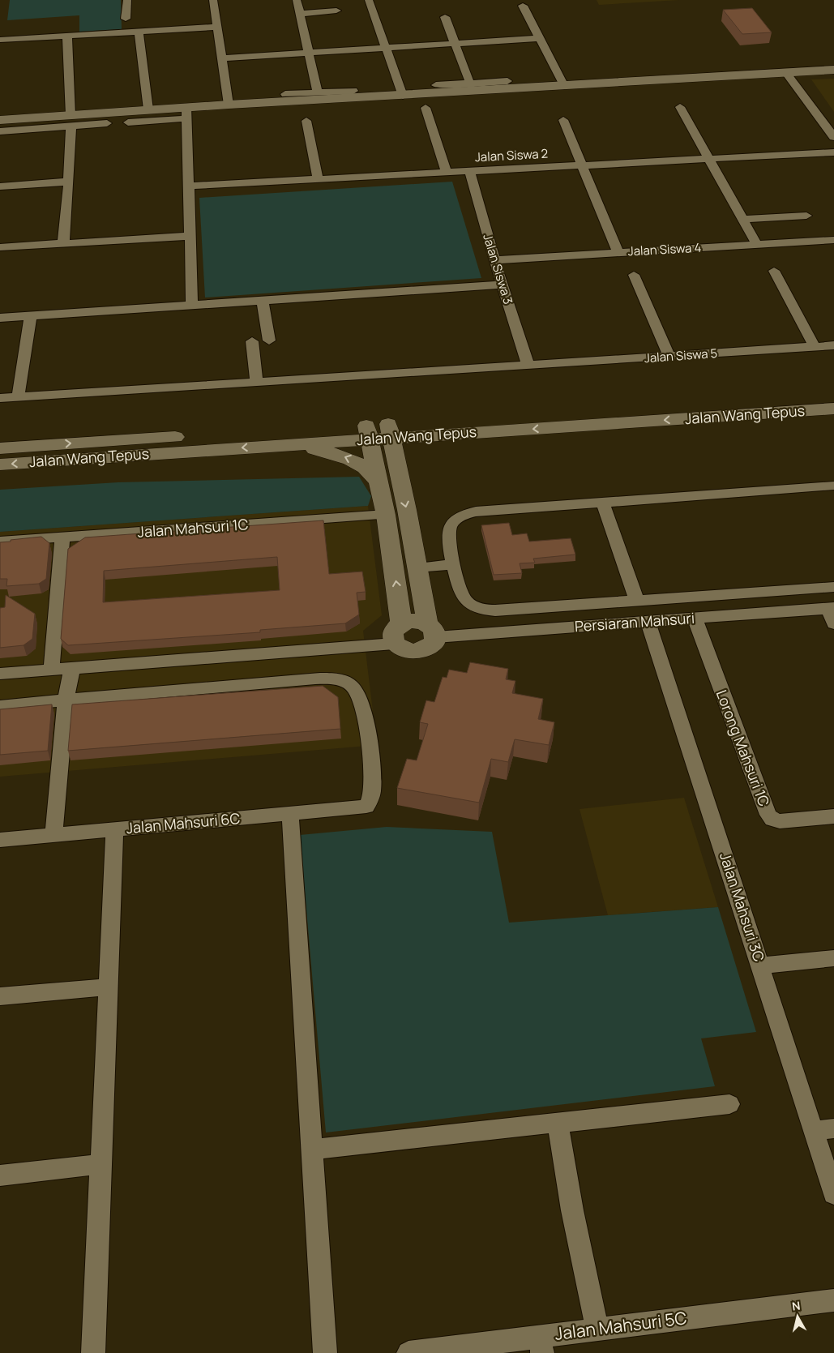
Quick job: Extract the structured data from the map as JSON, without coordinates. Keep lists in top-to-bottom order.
{
  "streets": {
    "main road": ["Jalan Wang Tepus"],
    "street": [
      "Jalan Siswa 2",
      "Jalan Siswa 4",
      "Jalan Siswa 3",
      "Jalan Siswa 5",
      "Jalan Mahsuri 1C",
      "Persiaran Mahsuri",
      "Lorong Mahsuri 1C",
      "Jalan Mahsuri 6C",
      "Jalan Mahsuri 3C",
      "Jalan Mahsuri 5C"
    ]
  },
  "crossings": [
    ["Jalan Siswa 2", "Jalan Siswa 3"],
    ["Jalan Siswa 4", "Jalan Siswa 3"],
    ["Jalan Siswa 3", "Jalan Siswa 5"],
    ["Persiaran Mahsuri", "Lorong Mahsuri 1C"],
    ["Persiaran Mahsuri", "Jalan Mahsuri 3C"]
  ],
  "north": "top"
}
